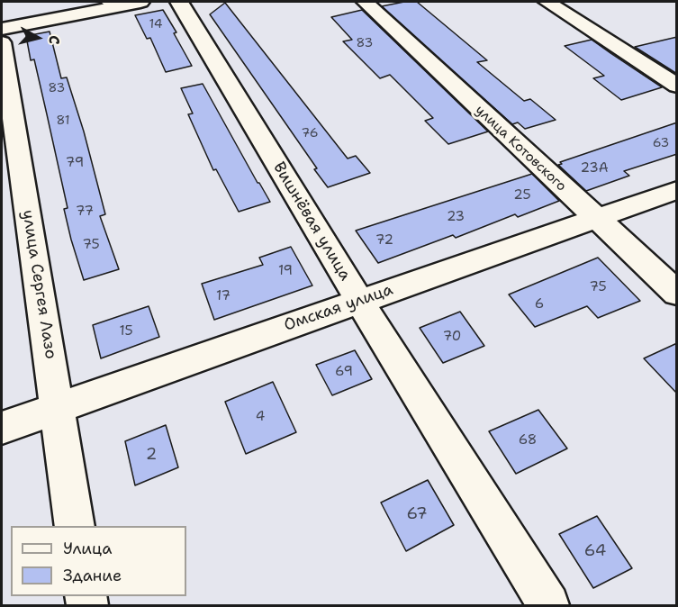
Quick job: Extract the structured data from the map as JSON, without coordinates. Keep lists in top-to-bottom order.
{
  "streets": {
    "street": [
      "улица Котовского",
      "Вишнёвая улица",
      "улица Сергея Лазо",
      "Омская улица"
    ]
  },
  "crossings": [
    ["улица Котовского", "Омская улица"],
    ["Вишнёвая улица", "Омская улица"],
    ["улица Сергея Лазо", "Омская улица"]
  ],
  "house_numbers": [
    "14",
    "83",
    "83",
    "81",
    "76",
    "63",
    "79",
    "23А",
    "25",
    "77",
    "23",
    "72",
    "75",
    "19",
    "75",
    "17",
    "6",
    "15",
    "70",
    "69",
    "4",
    "68",
    "2",
    "67",
    "64"
  ],
  "legend": ["Улица", "Здание"],
  "north": "right"
}
